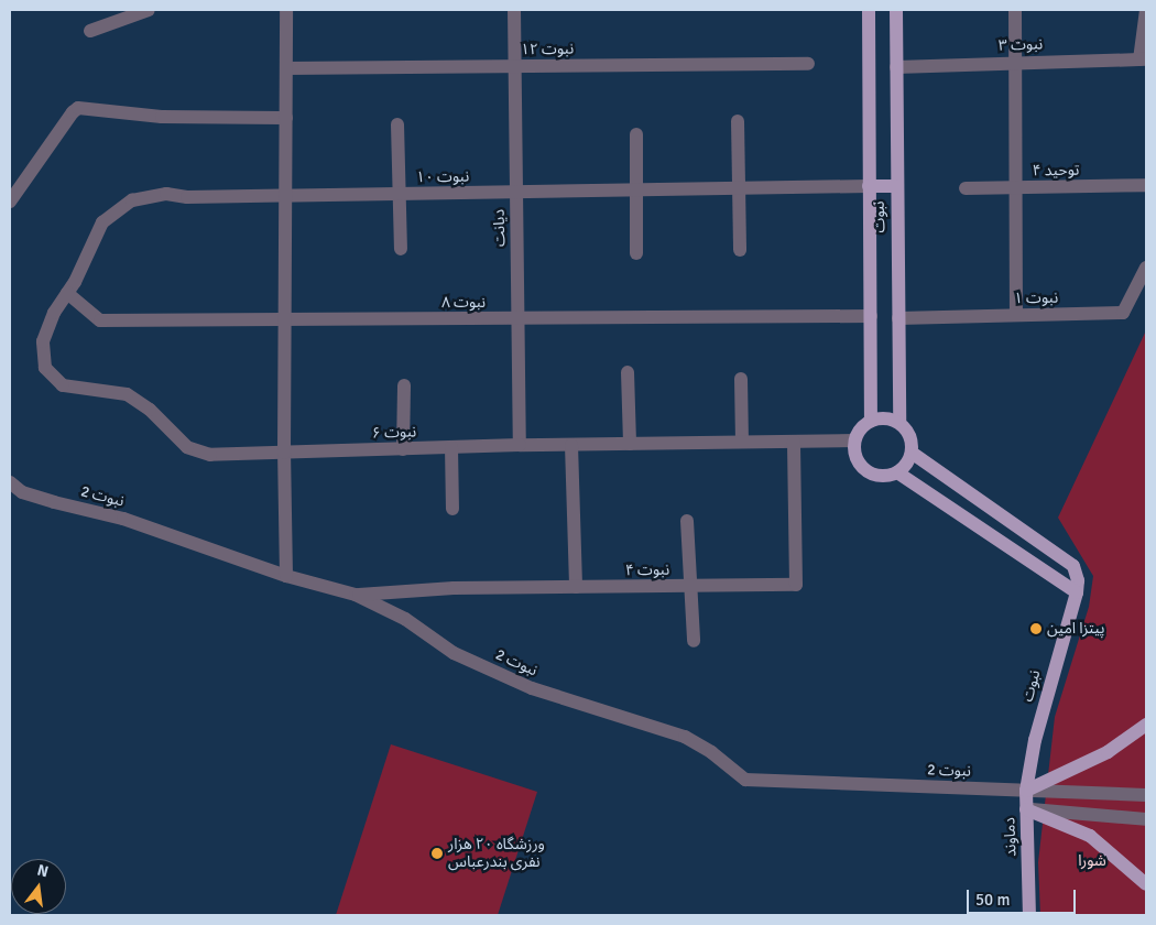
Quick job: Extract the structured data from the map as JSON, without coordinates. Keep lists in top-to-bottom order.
{
  "streets": {
    "main road": ["نبوت", "دماوند"],
    "street": [
      "نبوت ۳",
      "نبوت ۱۲",
      "توحید ۴",
      "نبوت ۱۰",
      "دیانت",
      "نبوت ۱",
      "نبوت ۸",
      "نبوت ۶",
      "نبوت 2",
      "نبوت ۴"
    ]
  },
  "crossings": [
    ["نبوت ۳", "نبوت"],
    ["نبوت ۱۲", "دیانت"],
    ["نبوت ۱۰", "نبوت"],
    ["نبوت ۱۰", "دیانت"],
    ["نبوت ۱۰", "نبوت ۸"],
    ["نبوت ۱۰", "نبوت ۶"],
    ["نبوت", "نبوت ۱"],
    ["نبوت", "نبوت ۸"],
    ["نبوت", "نبوت ۶"],
    ["نبوت", "نبوت 2"],
    ["نبوت", "دماوند"],
    ["دیانت", "نبوت ۸"],
    ["دیانت", "نبوت ۶"],
    ["نبوت ۸", "نبوت ۶"],
    ["نبوت ۶", "نبوت ۴"],
    ["نبوت 2", "نبوت ۴"],
    ["نبوت 2", "دماوند"]
  ],
  "parks": ["شورا"],
  "places": ["پیتزا امین", "ورزشگاه ۲۰ هزار نفری بندرعباس"],
  "scale_bar": "50 m",
  "north": "top"
}
